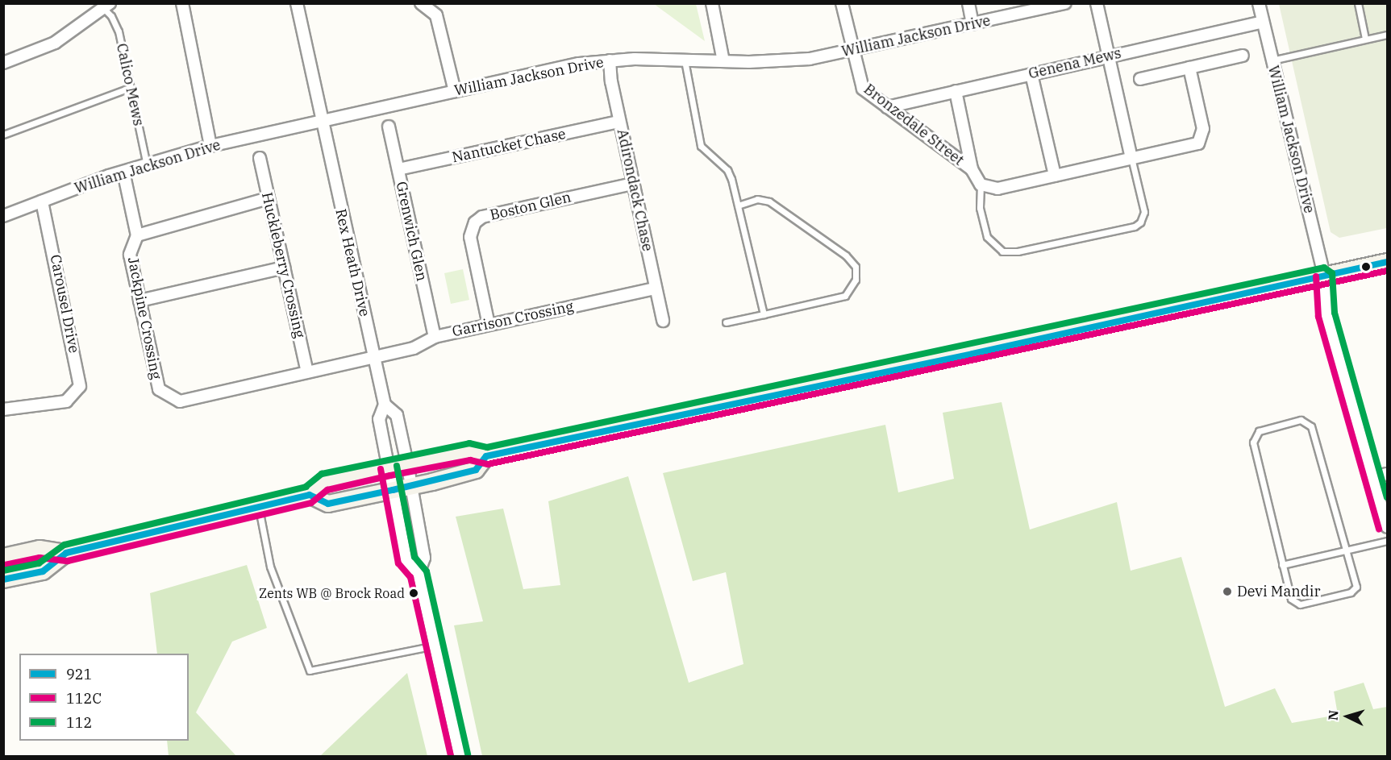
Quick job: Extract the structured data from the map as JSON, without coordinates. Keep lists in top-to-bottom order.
{
  "streets": {
    "street": [
      "William Jackson Drive",
      "Genena Mews",
      "Bronzedale Street",
      "Nantucket Chase",
      "Adirondack Chase",
      "Boston Glen",
      "Grenwich Glen",
      "Rex Heath Drive",
      "Huckleberry Crossing",
      "Carousel Drive",
      "Jackpine Crossing",
      "Garrison Crossing"
    ],
    "lane": ["Calico Mews"]
  },
  "crossings": [
    ["William Jackson Drive", "Genena Mews"],
    ["William Jackson Drive", "Calico Mews"],
    ["William Jackson Drive", "Bronzedale Street"],
    ["William Jackson Drive", "Adirondack Chase"],
    ["William Jackson Drive", "Rex Heath Drive"],
    ["William Jackson Drive", "Carousel Drive"],
    ["William Jackson Drive", "Jackpine Crossing"],
    ["Genena Mews", "Bronzedale Street"],
    ["Nantucket Chase", "Adirondack Chase"],
    ["Nantucket Chase", "Grenwich Glen"],
    ["Adirondack Chase", "Boston Glen"],
    ["Adirondack Chase", "Garrison Crossing"],
    ["Boston Glen", "Garrison Crossing"],
    ["Grenwich Glen", "Garrison Crossing"],
    ["Rex Heath Drive", "Jackpine Crossing"],
    ["Rex Heath Drive", "Garrison Crossing"],
    ["Huckleberry Crossing", "Jackpine Crossing"],
    ["Jackpine Crossing", "Garrison Crossing"]
  ],
  "places": ["Devi Mandir", "Zents WB @ Brock Road"],
  "lines": ["transit line 921", "transit line 112", "transit line 112C"],
  "legend": ["921", "112C", "112"],
  "north": "left"
}
